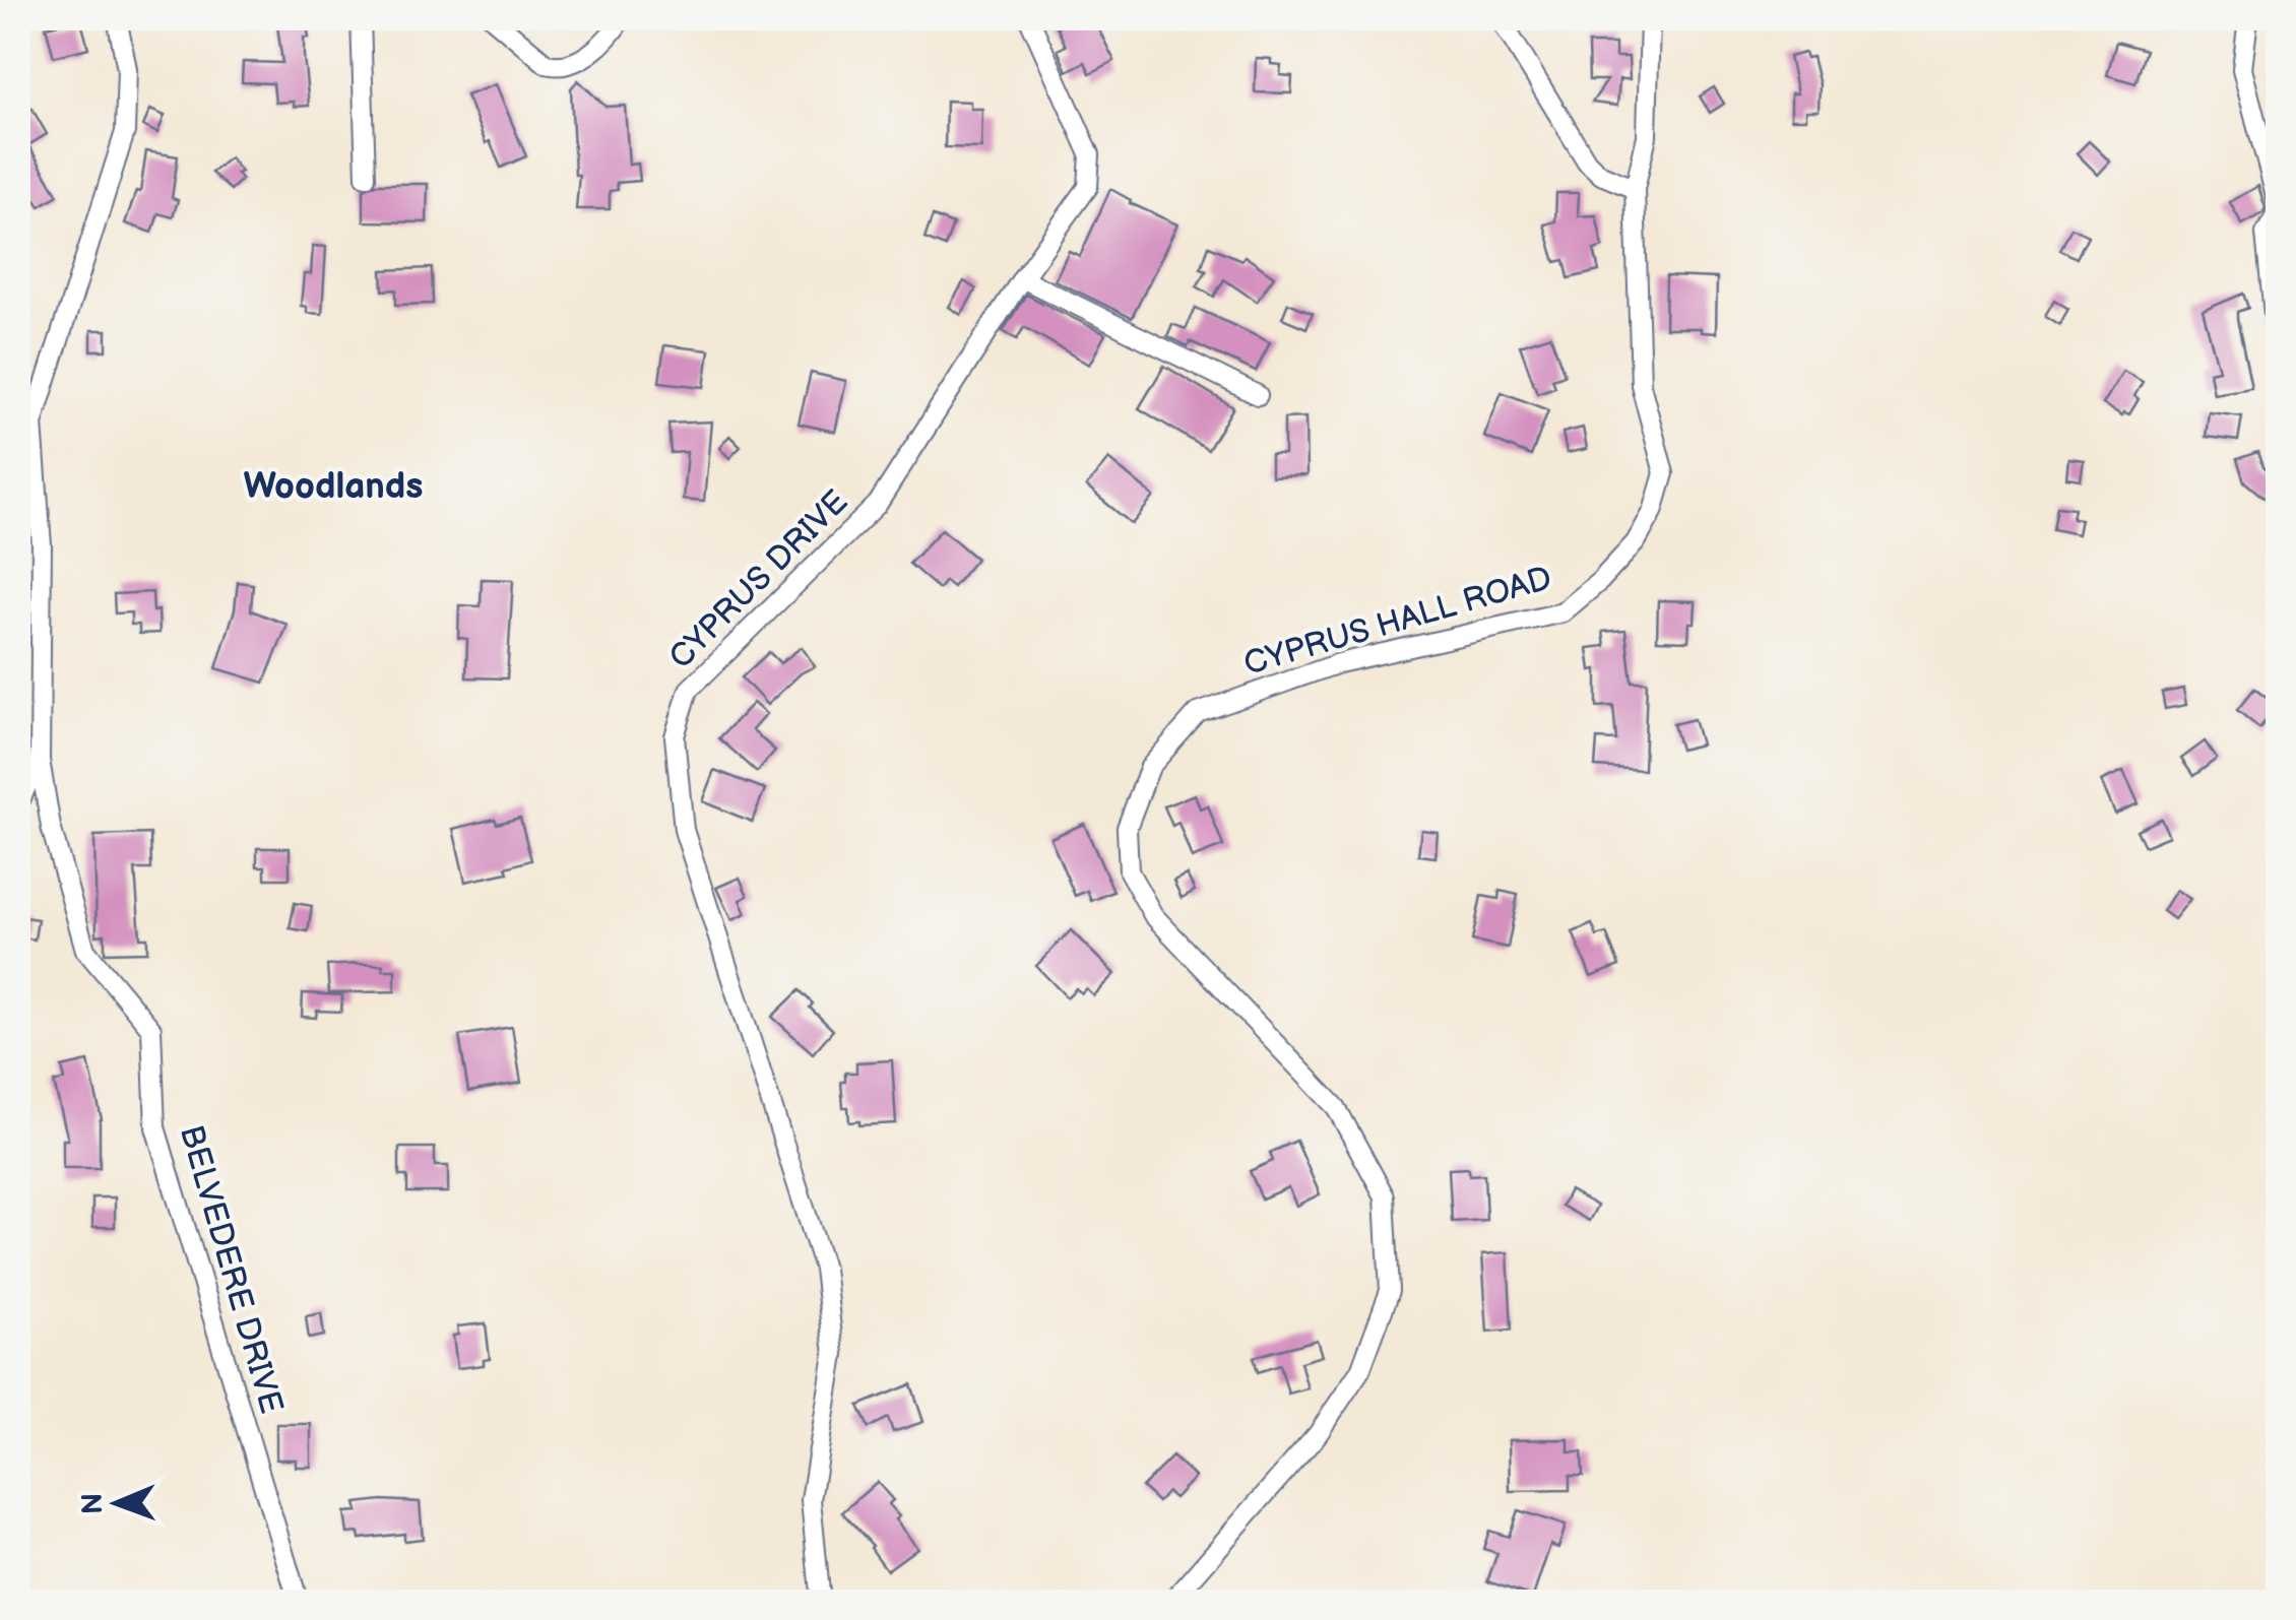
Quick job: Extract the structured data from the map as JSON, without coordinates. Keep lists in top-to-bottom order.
{
  "streets": {
    "street": ["CYPRUS DRIVE", "CYPRUS HALL ROAD", "BELVEDERE DRIVE"]
  },
  "districts": ["Woodlands"],
  "north": "left"
}
